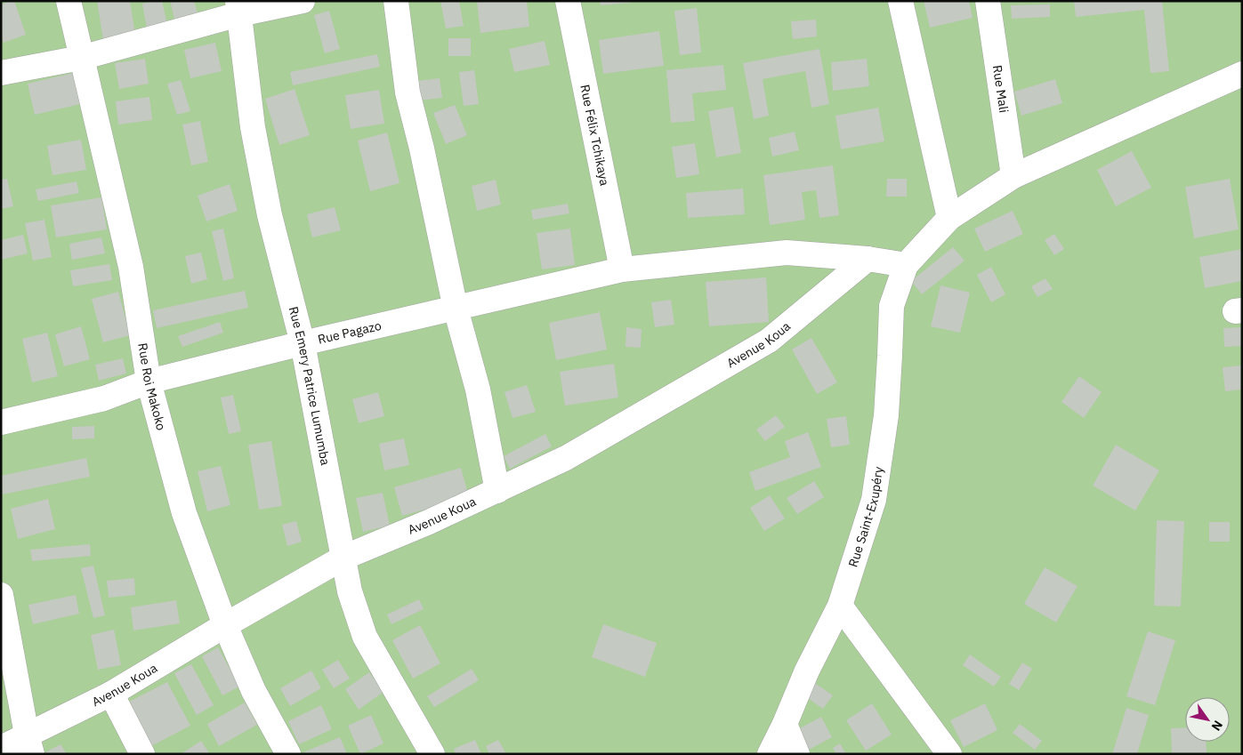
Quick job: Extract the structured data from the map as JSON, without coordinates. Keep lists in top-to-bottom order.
{
  "streets": {
    "street": [
      "Rue Mali",
      "Rue Félix Tchikaya",
      "Rue Pagazo",
      "Avenue Koua",
      "Rue Roi Makoko",
      "Rue Emery Patrice Lumumba",
      "Rue Saint-Exupéry"
    ]
  },
  "crossings": [
    ["Rue Félix Tchikaya", "Rue Pagazo"],
    ["Rue Pagazo", "Avenue Koua"],
    ["Rue Pagazo", "Rue Roi Makoko"],
    ["Rue Pagazo", "Rue Emery Patrice Lumumba"],
    ["Rue Pagazo", "Rue Saint-Exupéry"],
    ["Avenue Koua", "Rue Roi Makoko"],
    ["Avenue Koua", "Rue Emery Patrice Lumumba"]
  ],
  "north": "bottom right"
}
